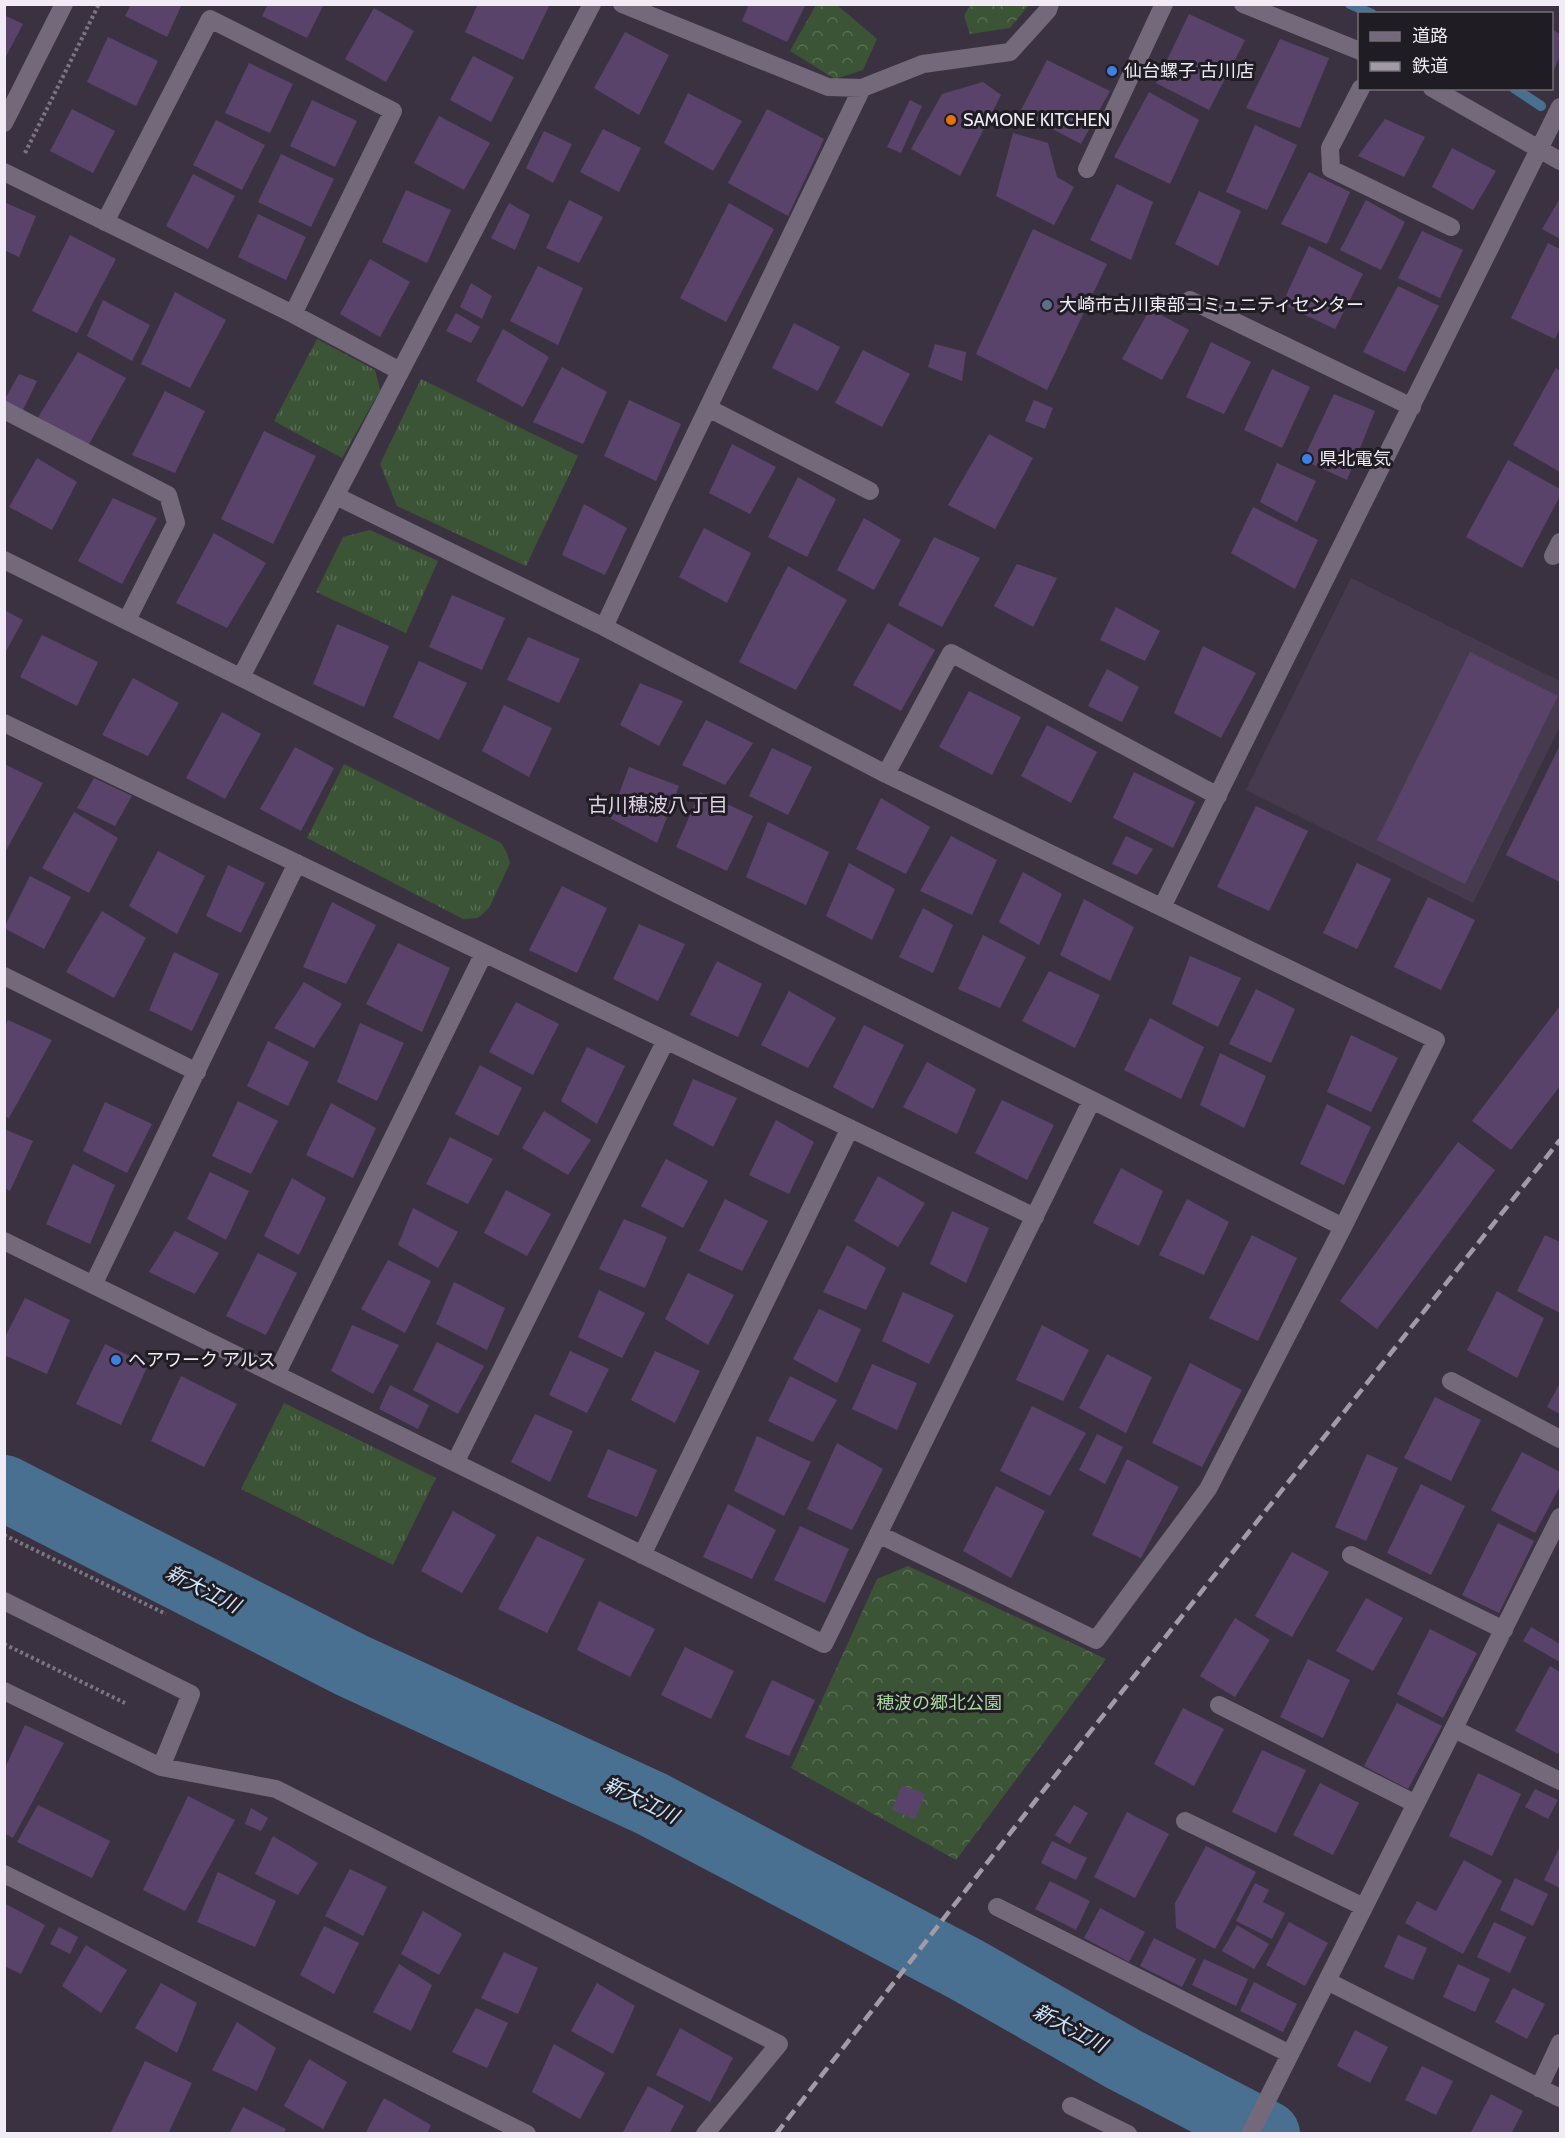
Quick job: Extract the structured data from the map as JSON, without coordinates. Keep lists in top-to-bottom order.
{
  "districts": ["古川穂波八丁目"],
  "water": ["新大江川"],
  "parks": ["穂波の郷北公園"],
  "places": [
    "仙台螺子 古川店",
    "SAMONE KITCHEN",
    "大崎市古川東部コミュニティセンター",
    "県北電気",
    "ヘアワーク アルス"
  ],
  "legend": ["道路", "鉄道"]
}
